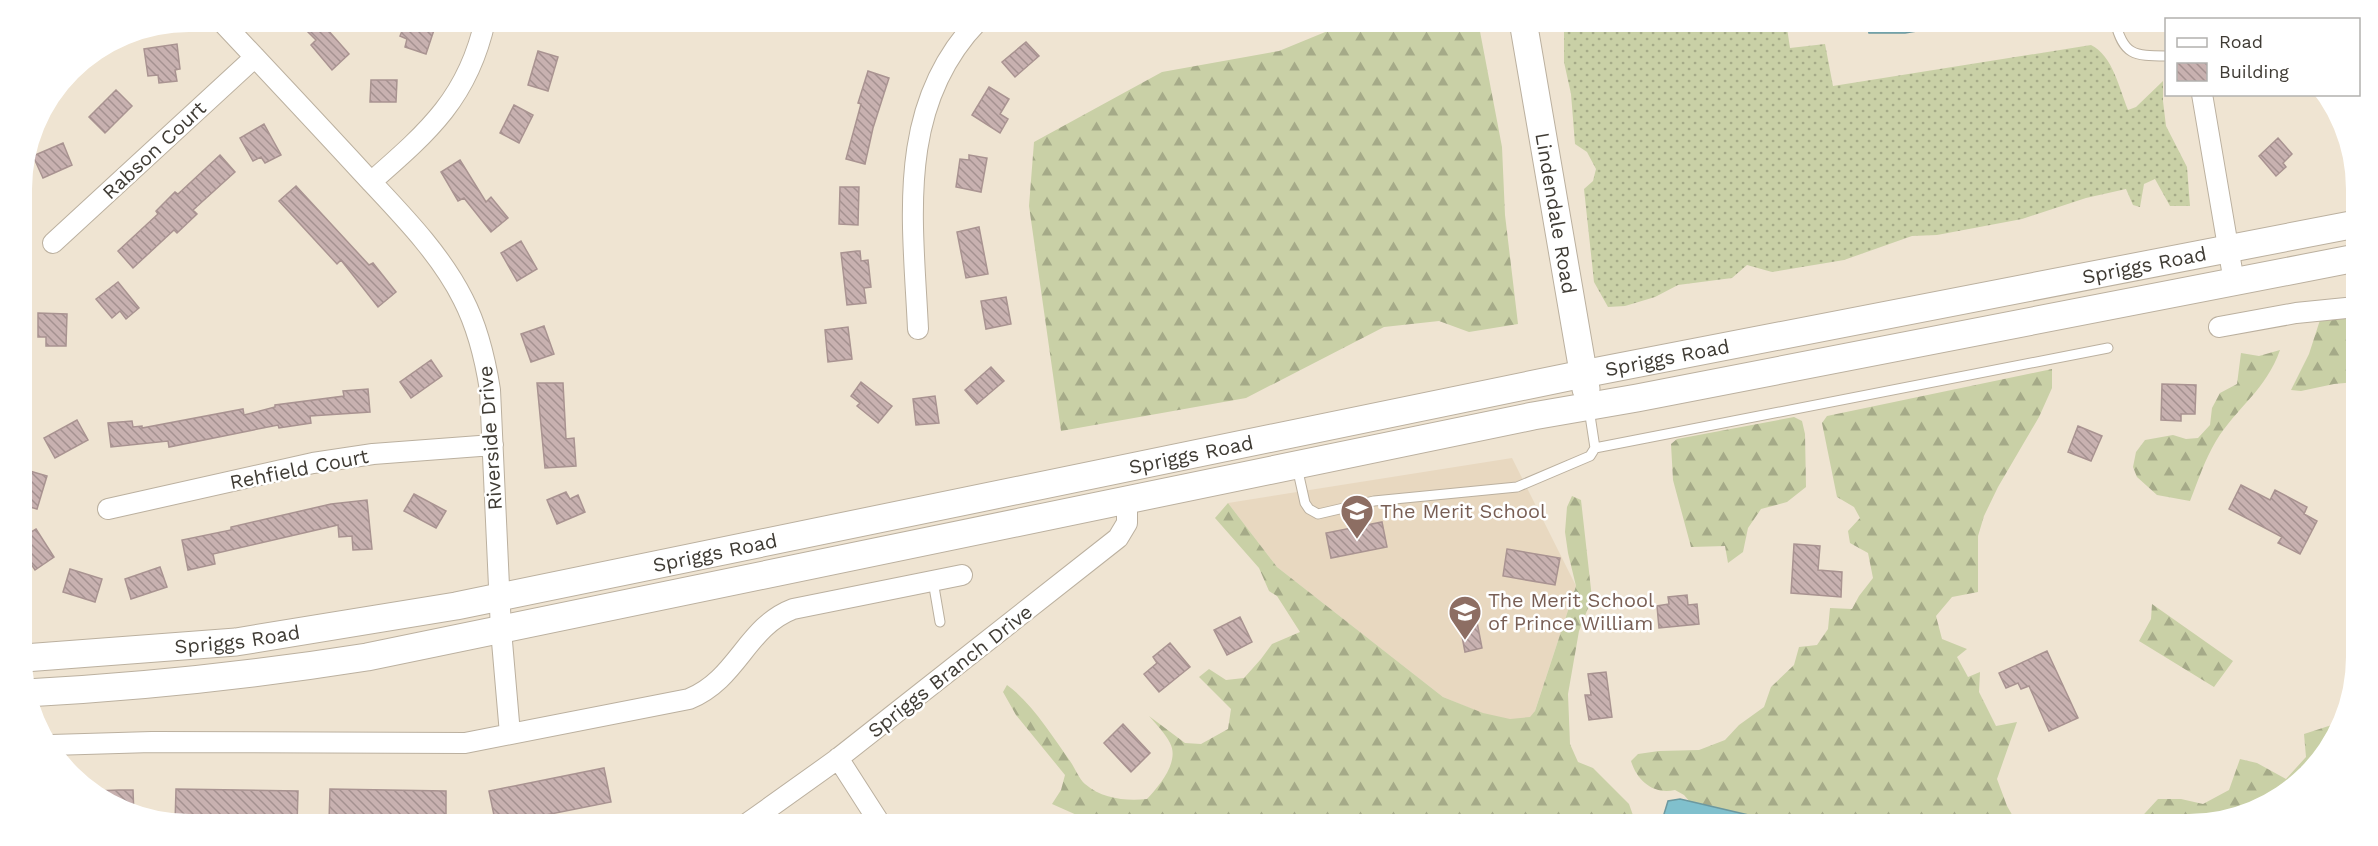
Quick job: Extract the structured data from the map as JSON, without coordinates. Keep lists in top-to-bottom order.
{
  "streets": {
    "main road": ["Lindendale Road", "Spriggs Road"],
    "street": [
      "Rabson Court",
      "Riverside Drive",
      "Rehfield Court",
      "Spriggs Branch Drive"
    ]
  },
  "crossings": [
    ["Rabson Court", "Riverside Drive"],
    ["Lindendale Road", "Spriggs Road"],
    ["Spriggs Road", "Riverside Drive"],
    ["Spriggs Road", "Spriggs Branch Drive"],
    ["Riverside Drive", "Rehfield Court"]
  ],
  "places": {
    "school or university": ["The Merit School", "The Merit School of Prince William"]
  },
  "legend": ["Road", "Building"]
}
